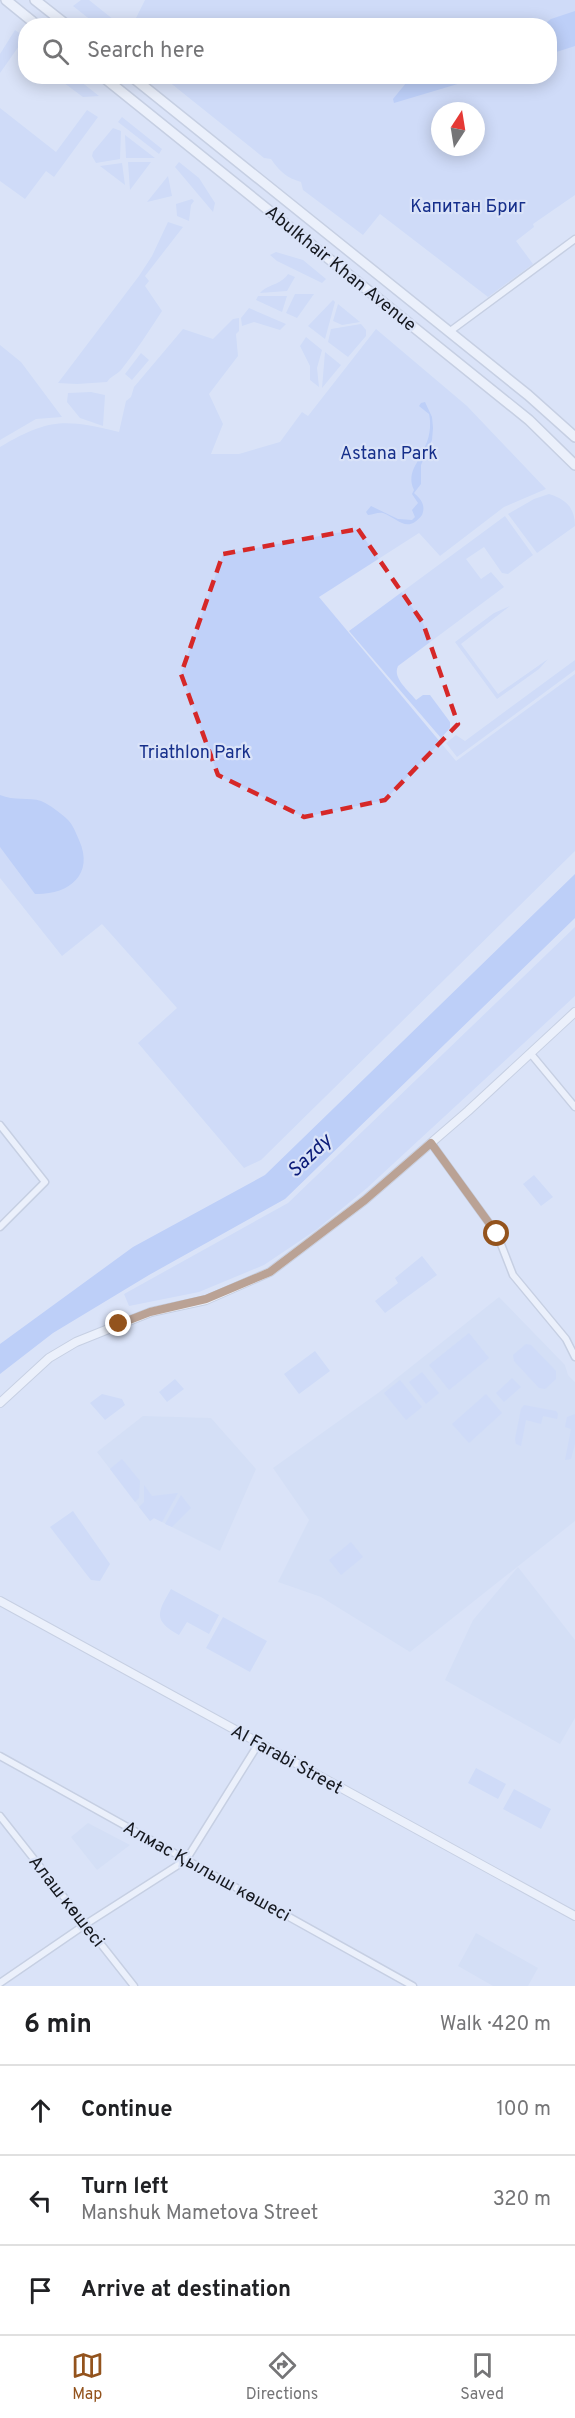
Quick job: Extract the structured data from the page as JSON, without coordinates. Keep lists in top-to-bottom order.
{
  "streets": {
    "main road": ["Abulkhair Khan Avenue"],
    "street": ["Al Farabi Street", "Алмас Қылыш көшесі", "Алаш көшесі"]
  },
  "water": ["Sazdy"],
  "parks": ["Капитан Бриг", "Astana Park", "Triathlon Park"],
  "north": "top",
  "page": {
    "search": "Search here",
    "heading": ["6 min", "Walk · 420 m"],
    "list": [
      ["Continue", "100 m"],
      ["Turn left", "Manshuk Mametova Street", "320 m"],
      "Arrive at destination"
    ],
    "nav": ["Map", "Directions", "Saved"]
  }
}
